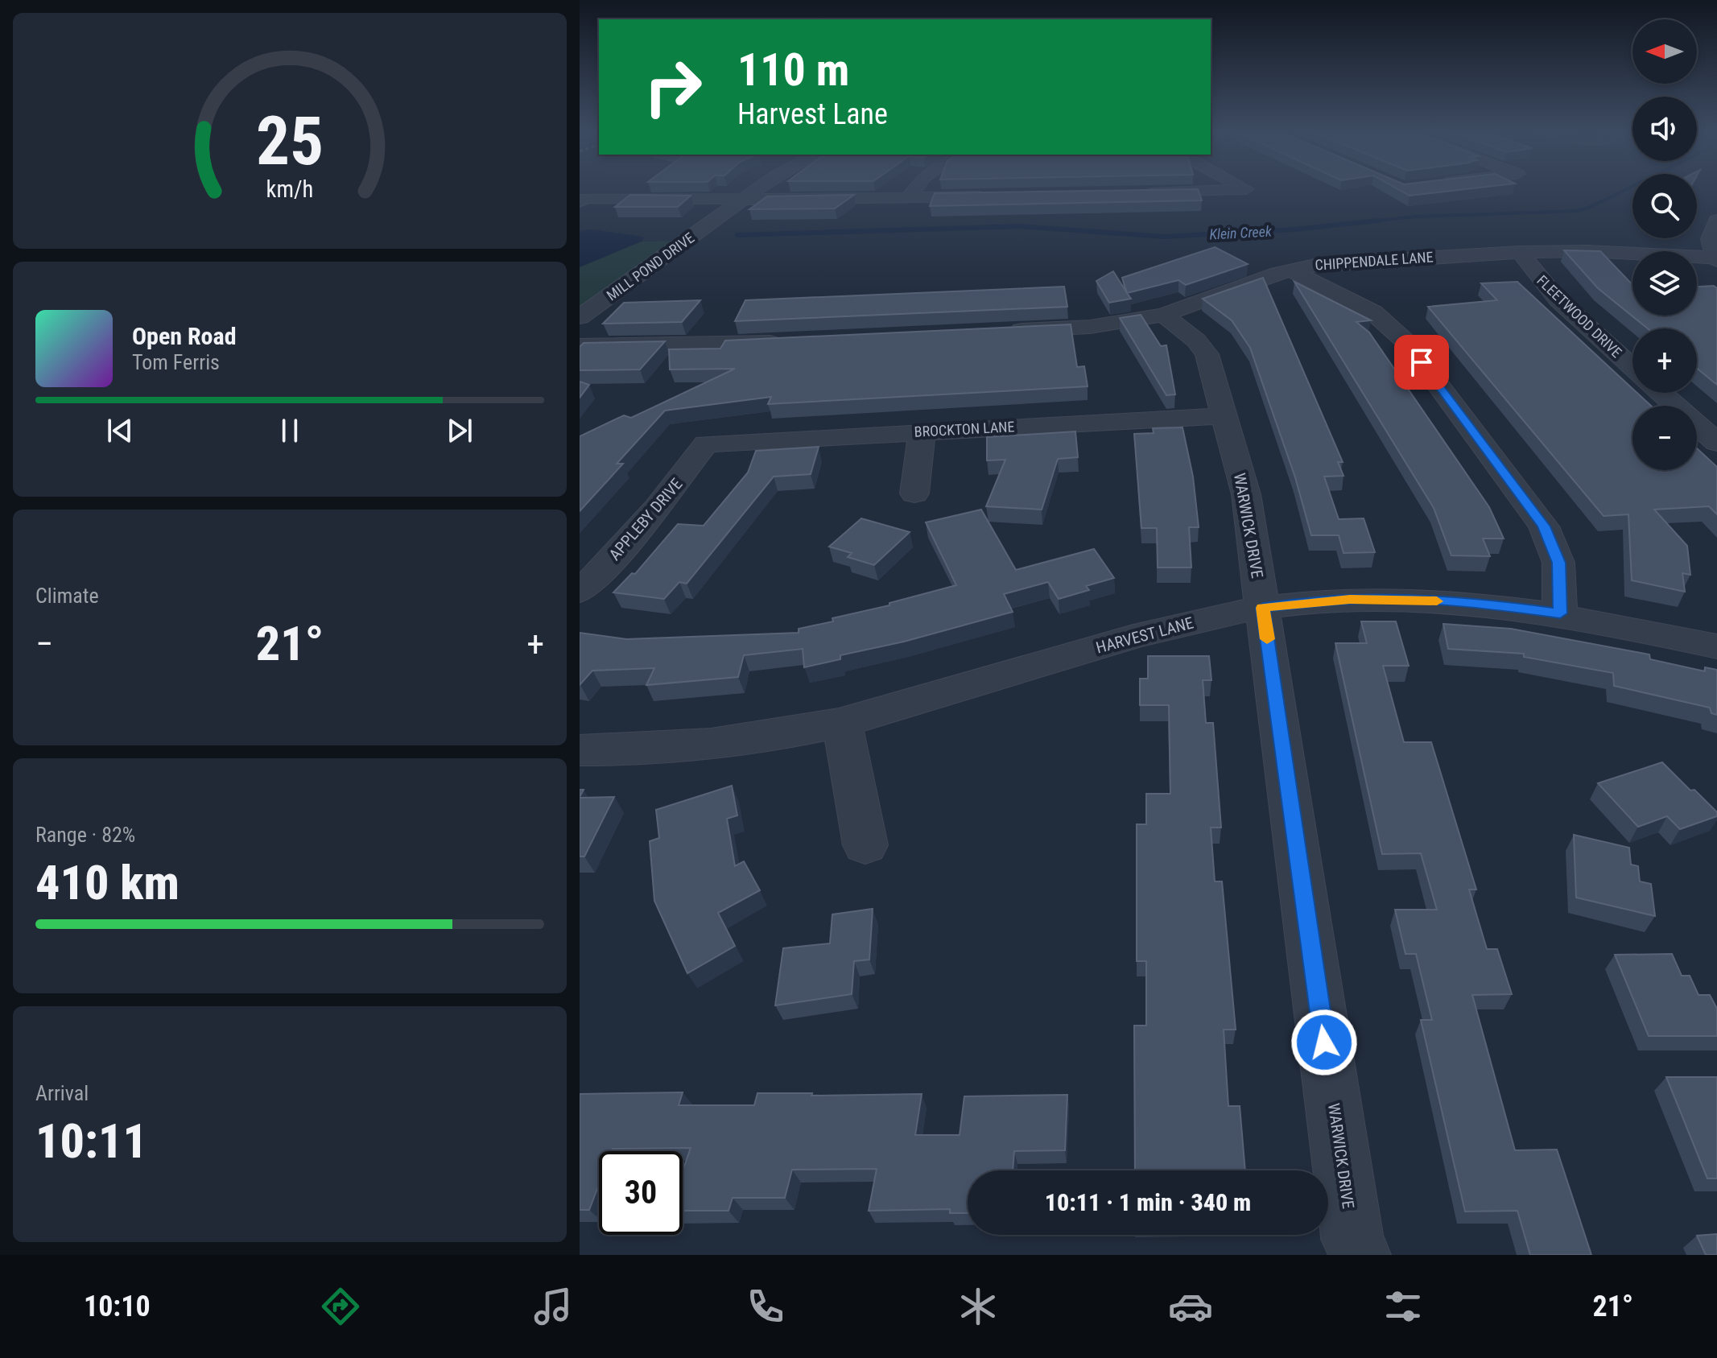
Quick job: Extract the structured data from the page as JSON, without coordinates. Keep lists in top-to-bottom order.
{
  "streets": {
    "street": [
      "CHIPPENDALE LANE",
      "MILL POND DRIVE",
      "FLEETWOOD DRIVE",
      "BROCKTON LANE",
      "APPLEBY DRIVE",
      "WARWICK DRIVE",
      "HARVEST LANE"
    ]
  },
  "crossings": [
    ["CHIPPENDALE LANE", "FLEETWOOD DRIVE"],
    ["CHIPPENDALE LANE", "WARWICK DRIVE"],
    ["BROCKTON LANE", "APPLEBY DRIVE"],
    ["BROCKTON LANE", "WARWICK DRIVE"],
    ["WARWICK DRIVE", "HARVEST LANE"]
  ],
  "water": ["Klein Creek"],
  "north": "left",
  "page": {
    "map_buttons": ["+", "−"],
    "turn": ["110 m", "Harvest Lane"],
    "song": ["Open Road", "Tom Ferris"],
    "tile": [
      "Climate",
      ["Range · 82%", "410 km"],
      ["Arrival", "10:11"]
    ],
    "heat": ["−", "21°", "+"],
    "limit": "30",
    "trip": "10:11 · 1 min · 340 m",
    "tabs": ["10:10", "21°"],
    "gauge": ["25", "km/h"]
  }
}
